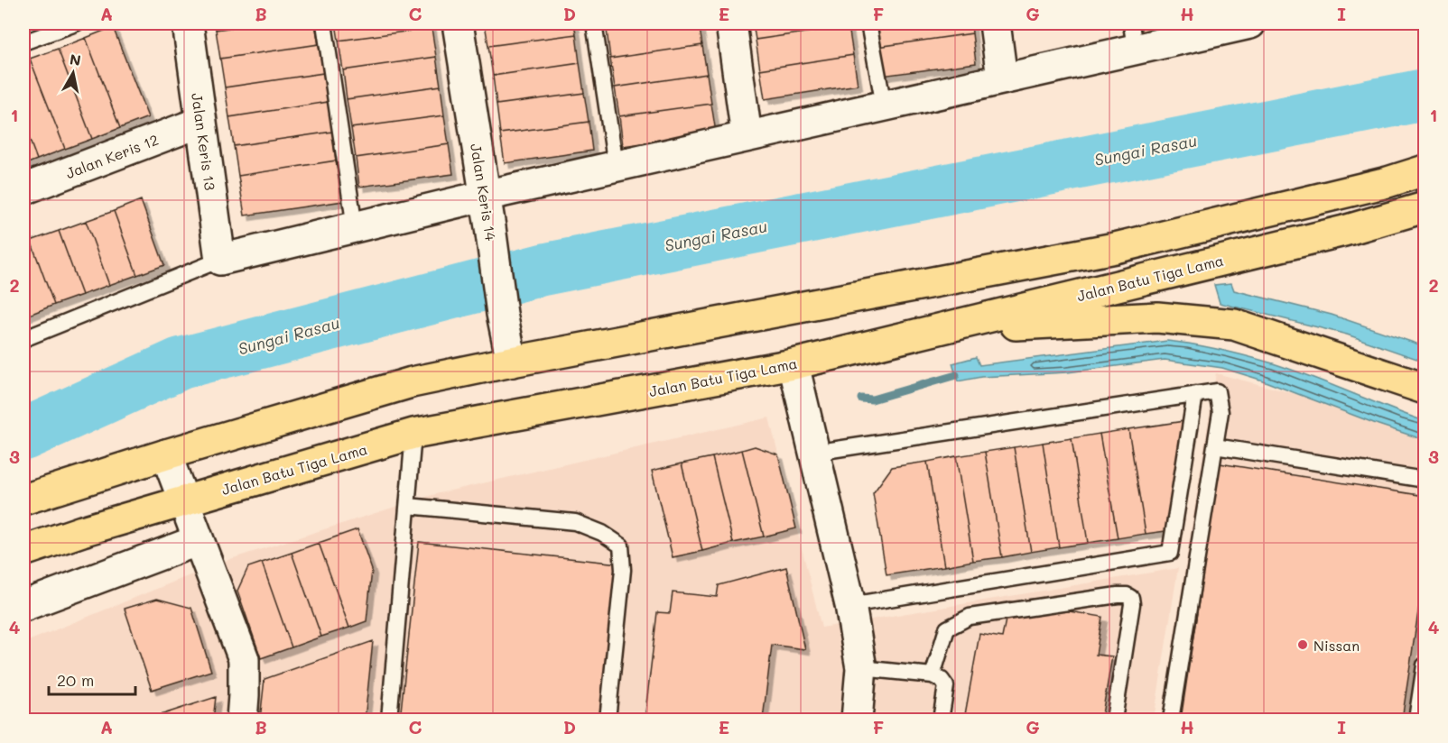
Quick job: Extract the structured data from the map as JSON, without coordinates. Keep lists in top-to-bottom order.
{
  "streets": {
    "main road": ["Jalan Batu Tiga Lama"],
    "street": ["Jalan Keris 13", "Jalan Keris 12", "Jalan Keris 14"]
  },
  "crossings": [
    ["Jalan Keris 13", "Jalan Keris 12"]
  ],
  "water": ["Sungai Rasau"],
  "places": ["Nissan"],
  "scale_bar": "20 m",
  "north": "top",
  "grid": {
    "columns": [
      "A",
      "B",
      "C",
      "D",
      "E",
      "F",
      "G",
      "H",
      "I"
    ],
    "rows": [
      "1",
      "2",
      "3",
      "4"
    ]
  }
}
